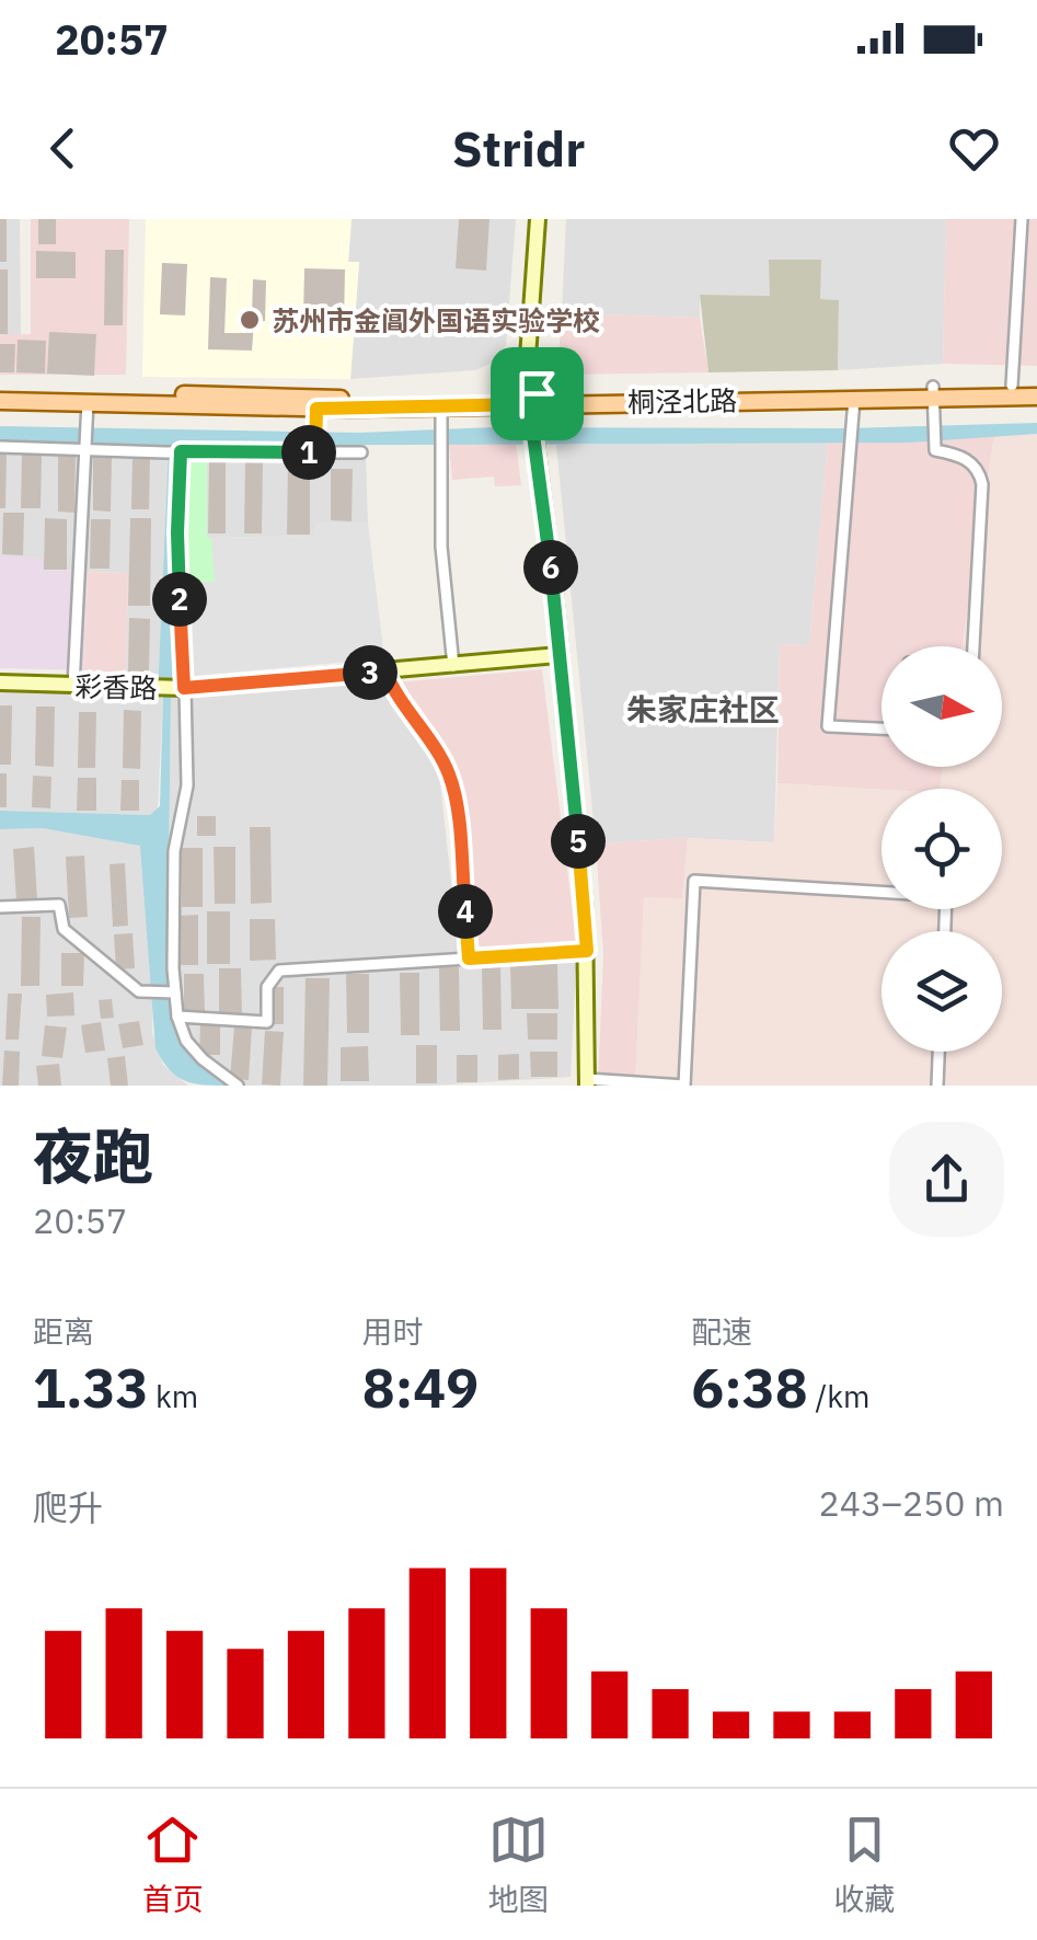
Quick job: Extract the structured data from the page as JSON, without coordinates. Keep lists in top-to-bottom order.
{
  "streets": {
    "main road": ["桐泾北路", "彩香路"]
  },
  "districts": ["朱家庄社区"],
  "places": ["苏州市金阊外国语实验学校"],
  "north": "right",
  "page": {
    "status": "20:57",
    "header": "Stridr",
    "pins": [
      "1",
      "6",
      "2",
      "3",
      "5",
      "4"
    ],
    "heading": ["夜跑", "20:57"],
    "stats": [
      ["距离", "1.33 km"],
      ["用时", "8:49"],
      ["配速", "6:38 /km"]
    ],
    "chart": ["爬升", "243–250 m"],
    "tabs": ["首页", "地图", "收藏"]
  }
}
